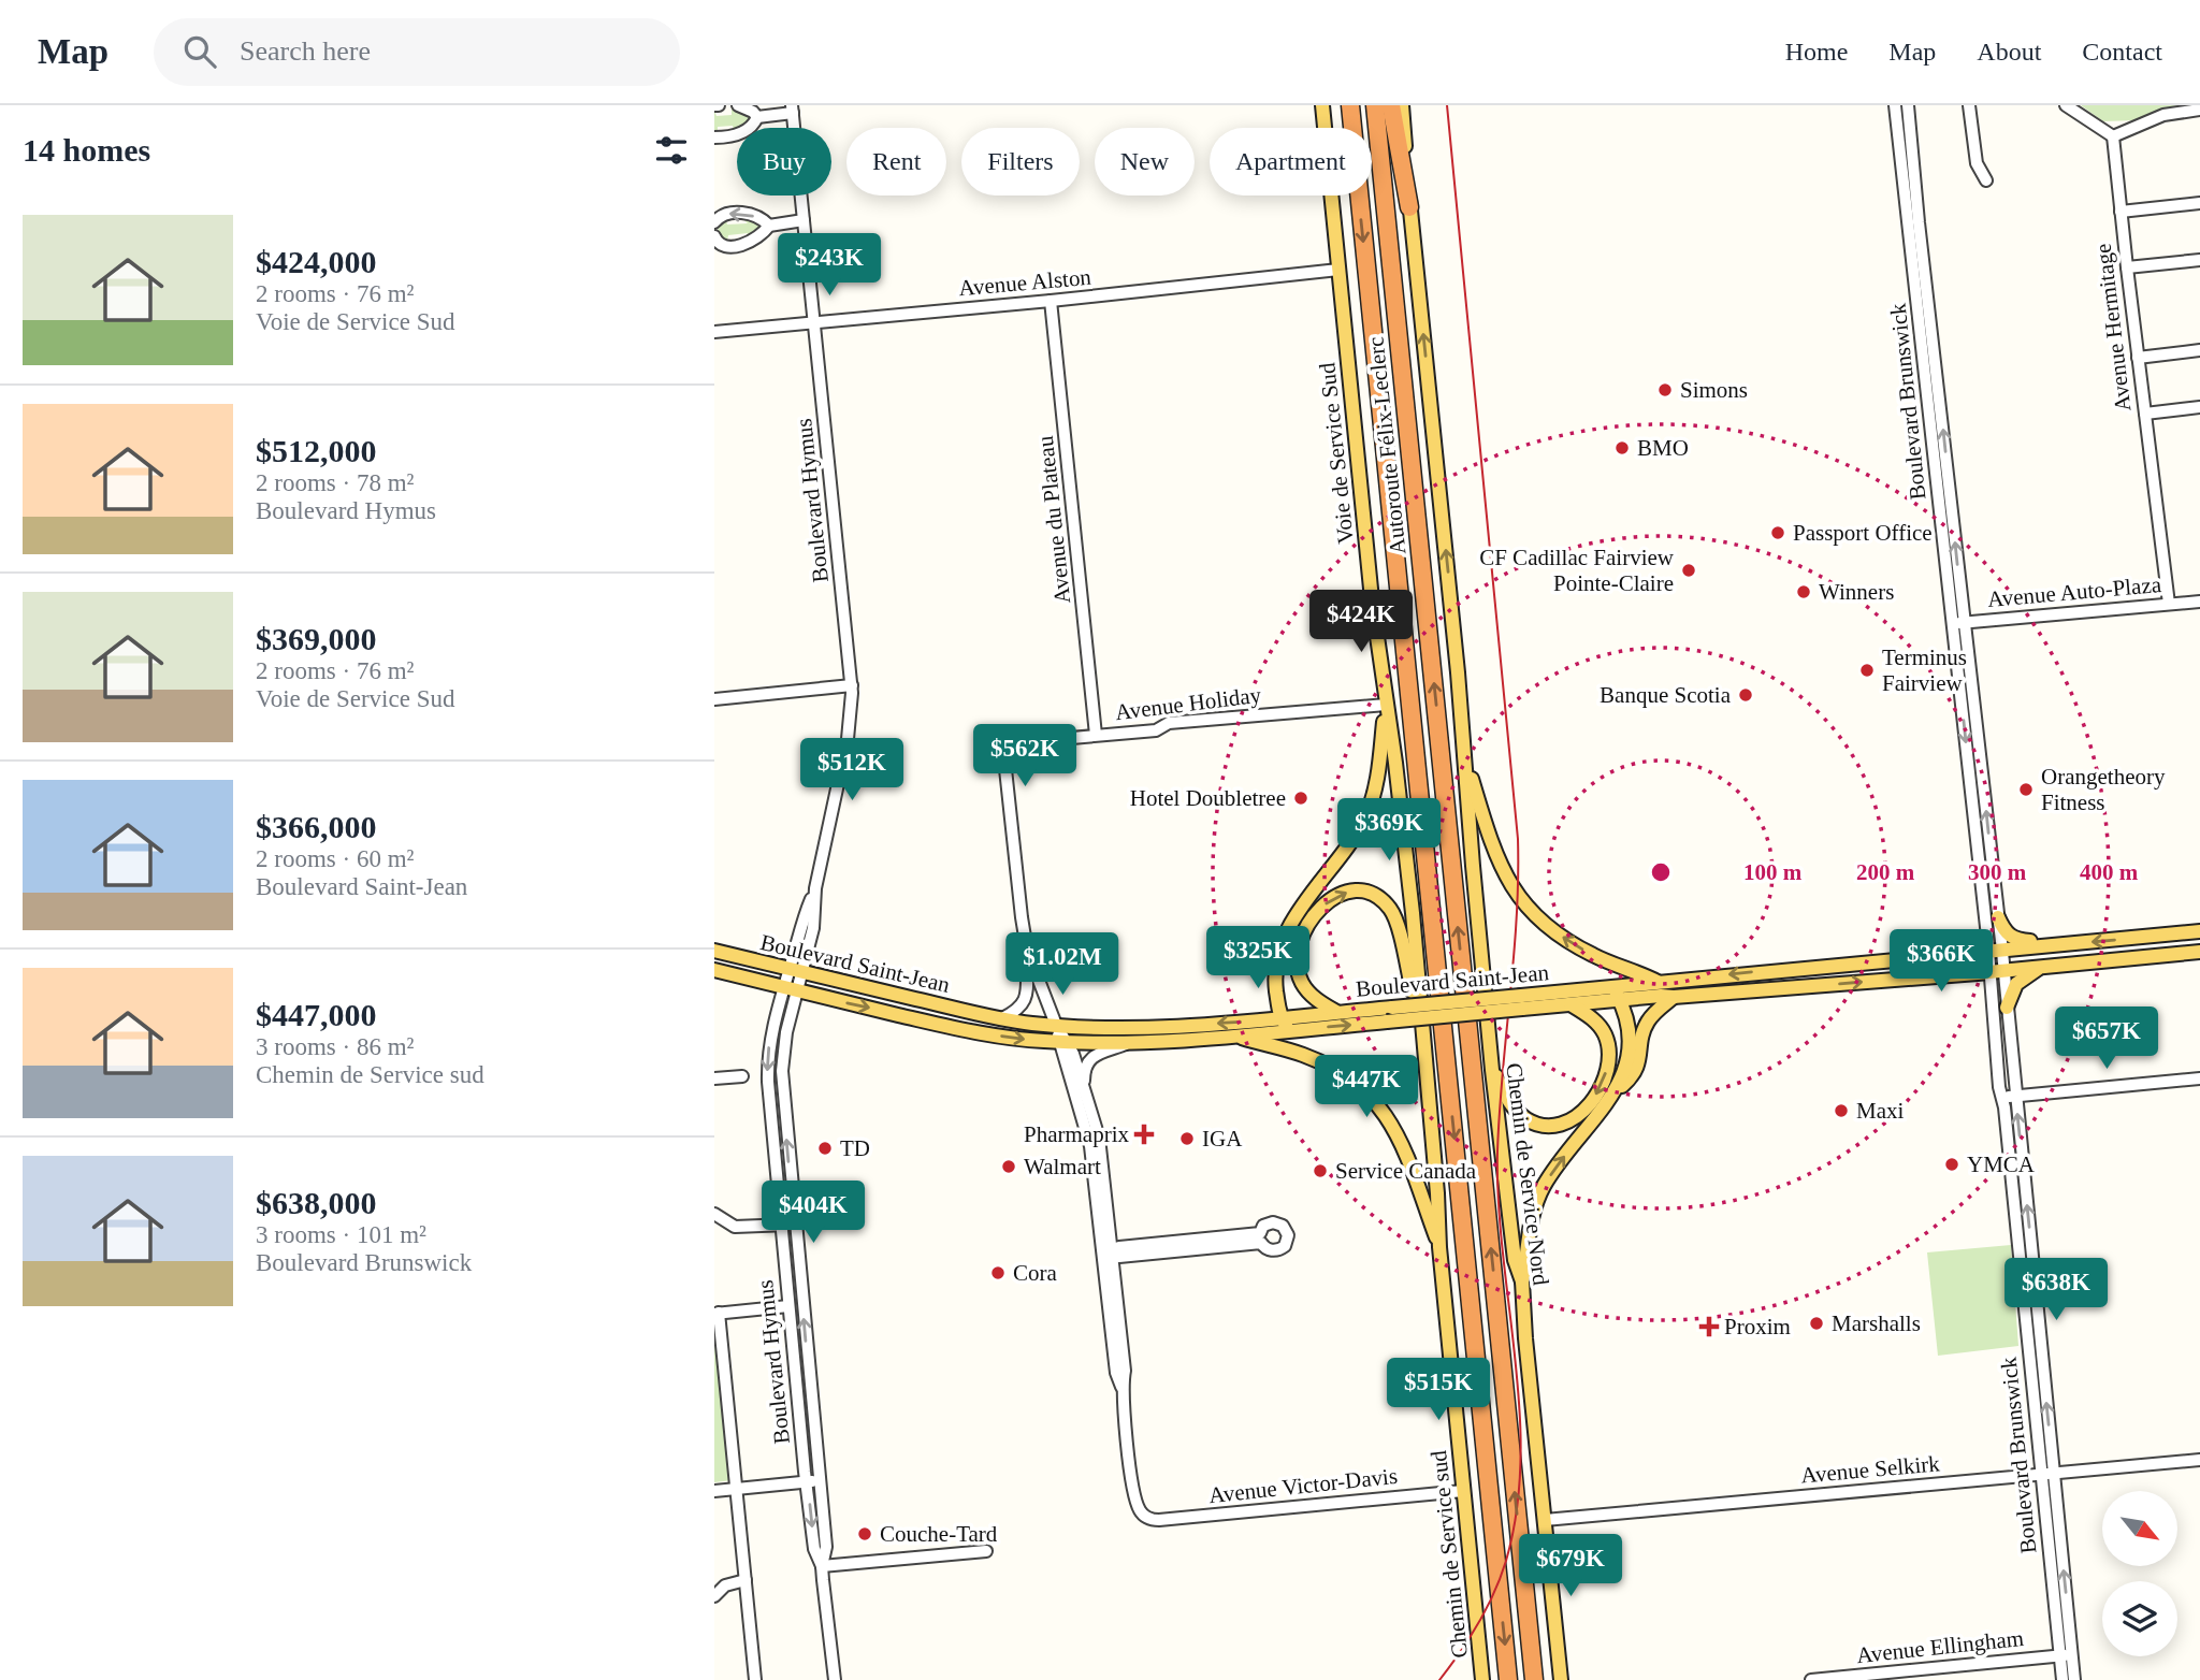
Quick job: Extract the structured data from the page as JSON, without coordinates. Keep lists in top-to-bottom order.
{
  "streets": {
    "highway": ["Autoroute Félix-Leclerc"],
    "main road": [
      "Voie de Service Sud",
      "Boulevard Saint-Jean",
      "Chemin de Service Nord",
      "Chemin de Service sud"
    ],
    "street": [
      "Avenue Alston",
      "Avenue Hermitage",
      "Boulevard Brunswick",
      "Boulevard Hymus",
      "Avenue du Plateau",
      "Avenue Auto-Plaza",
      "Avenue Holiday",
      "Avenue Selkirk",
      "Avenue Victor-Davis",
      "Avenue Ellingham"
    ]
  },
  "crossings": [
    ["Avenue Alston", "Voie de Service Sud"],
    ["Avenue Alston", "Boulevard Hymus"],
    ["Avenue Alston", "Avenue du Plateau"],
    ["Avenue Hermitage", "Avenue Auto-Plaza"],
    ["Boulevard Brunswick", "Avenue Auto-Plaza"],
    ["Boulevard Brunswick", "Boulevard Saint-Jean"],
    ["Boulevard Brunswick", "Avenue Selkirk"],
    ["Boulevard Brunswick", "Avenue Ellingham"],
    ["Voie de Service Sud", "Avenue Holiday"],
    ["Voie de Service Sud", "Chemin de Service sud"],
    ["Boulevard Hymus", "Boulevard Saint-Jean"],
    ["Avenue du Plateau", "Avenue Holiday"],
    ["Avenue Holiday", "Boulevard Saint-Jean"],
    ["Avenue Holiday", "Avenue Victor-Davis"],
    ["Chemin de Service Nord", "Avenue Selkirk"],
    ["Avenue Victor-Davis", "Chemin de Service sud"]
  ],
  "one_way": ["Chemin de Service Nord"],
  "places": {
    "other": [
      "Simons",
      "BMO",
      "Passport Office",
      "CF Cadillac Fairview Pointe-Claire",
      "Winners",
      "Terminus Fairview",
      "Banque Scotia",
      "Orangetheory Fitness",
      "Hotel Doubletree",
      "Maxi",
      "IGA",
      "TD",
      "YMCA",
      "Walmart",
      "Service Canada",
      "Cora",
      "Marshalls",
      "Couche-Tard"
    ],
    "health": ["Pharmaprix", "Proxim"]
  },
  "north": "bottom right",
  "page": {
    "header": "Map",
    "search": "Search here",
    "nav": [
      "Home",
      "Map",
      "About",
      "Contact"
    ],
    "heading": "14 homes",
    "chip": [
      "Buy",
      "Rent",
      "Filters",
      "New",
      "Apartment"
    ],
    "list": [
      {
        "name": "$424,000",
        "note": "2 rooms · 76 m² · Voie de Service Sud"
      },
      {
        "name": "$512,000",
        "note": "2 rooms · 78 m² · Boulevard Hymus"
      },
      {
        "name": "$369,000",
        "note": "2 rooms · 76 m² · Voie de Service Sud"
      },
      {
        "name": "$366,000",
        "note": "2 rooms · 60 m² · Boulevard Saint-Jean"
      },
      {
        "name": "$447,000",
        "note": "3 rooms · 86 m² · Chemin de Service sud"
      },
      {
        "name": "$638,000",
        "note": "3 rooms · 101 m² · Boulevard Brunswick"
      }
    ],
    "price": [
      "$243K",
      "$424K",
      "$562K",
      "$512K",
      "$369K",
      "$325K",
      "$366K",
      "$1.02M",
      "$657K",
      "$447K",
      "$404K",
      "$638K",
      "$515K",
      "$679K"
    ]
  },
  "rings": [
    "100 m",
    "200 m",
    "300 m",
    "400 m"
  ]
}
